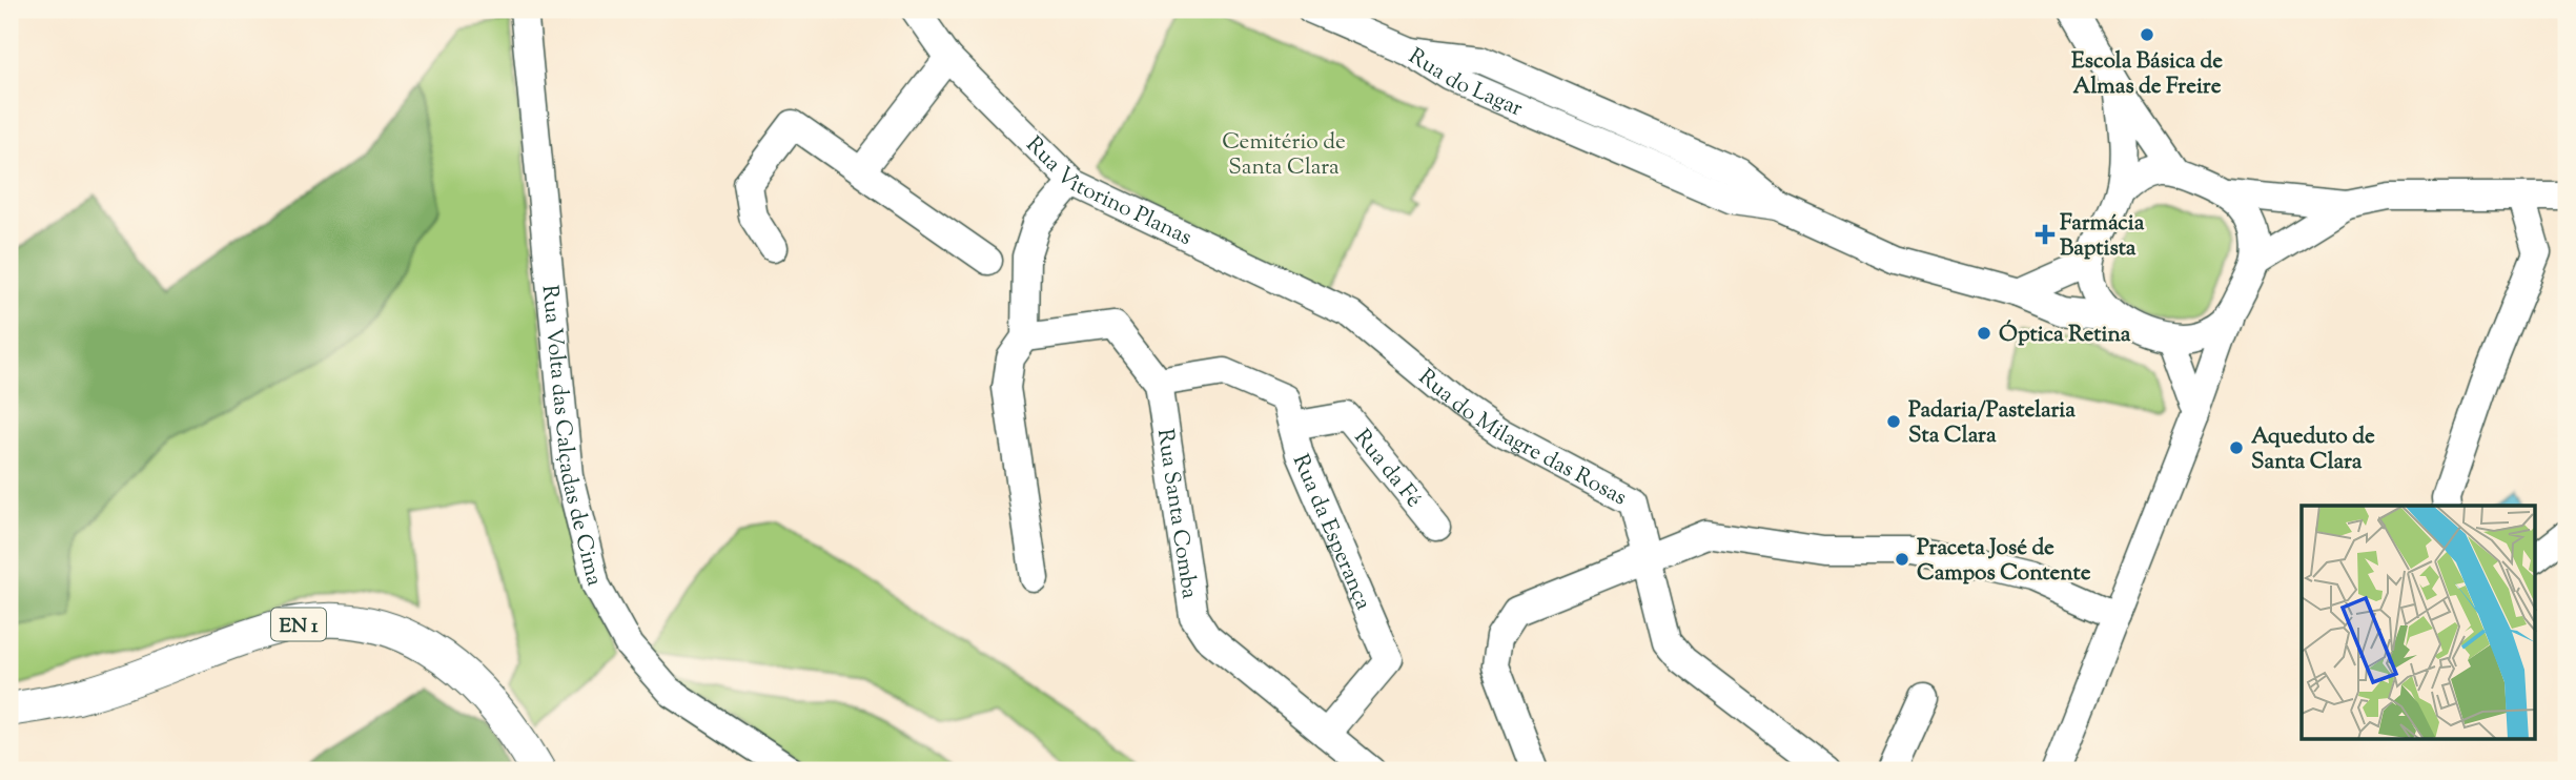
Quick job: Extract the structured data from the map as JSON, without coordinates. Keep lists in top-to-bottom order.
{
  "streets": {
    "main road": ["EN 1"],
    "street": [
      "Rua do Lagar",
      "Rua Vitorino Planas",
      "Rua Volta das Calçadas de Cima",
      "Rua do Milagre das Rosas",
      "Rua da Fé",
      "Rua Santa Comba",
      "Rua da Esperança"
    ]
  },
  "crossings": [
    ["Rua Vitorino Planas", "Rua do Milagre das Rosas"],
    ["Rua da Fé", "Rua da Esperança"],
    ["Rua Santa Comba", "Rua da Esperança"]
  ],
  "parks": ["Cemitério de Santa Clara"],
  "places": {
    "other": [
      "Escola Básica de Almas de Freire",
      "Óptica Retina",
      "Padaria/Pastelaria Sta Clara",
      "Aqueduto de Santa Clara",
      "Praceta José de Campos Contente"
    ],
    "health": ["Farmácia Baptista"]
  }
}
